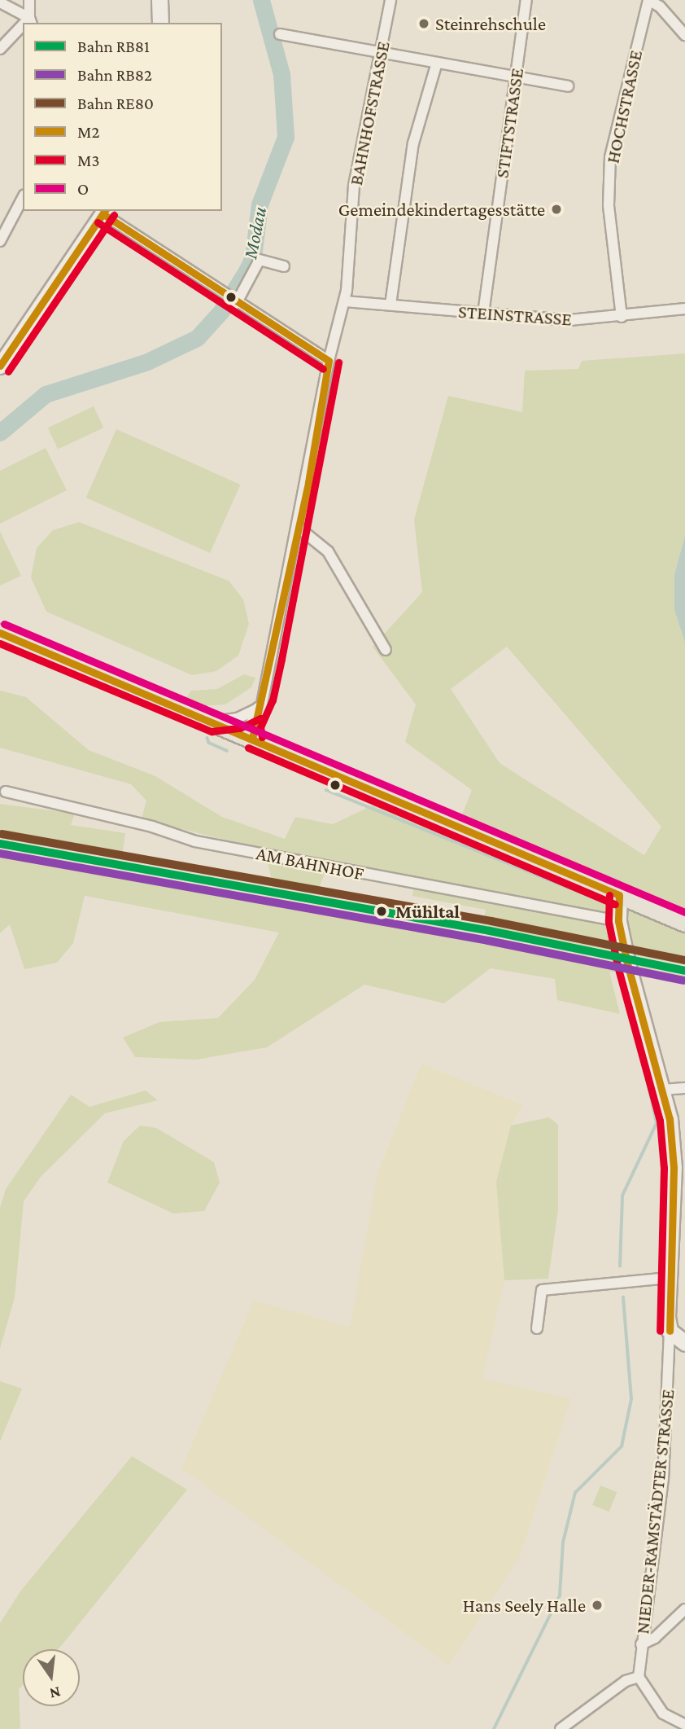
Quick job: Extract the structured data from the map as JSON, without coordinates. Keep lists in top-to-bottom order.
{
  "streets": {
    "street": [
      "HOCHSTRASSE",
      "BAHNHOFSTRASSE",
      "STIFTSTRASSE",
      "STEINSTRASSE",
      "AM BAHNHOF",
      "NIEDER-RAMSTÄDTER STRASSE"
    ]
  },
  "crossings": [
    ["HOCHSTRASSE", "STEINSTRASSE"],
    ["BAHNHOFSTRASSE", "STEINSTRASSE"],
    ["STIFTSTRASSE", "STEINSTRASSE"],
    ["AM BAHNHOF", "NIEDER-RAMSTÄDTER STRASSE"]
  ],
  "water": ["Modau"],
  "places": [
    "Steinrehschule",
    "Gemeindekindertagesstätte",
    "Mühltal",
    "Hans Seely Halle"
  ],
  "lines": [
    "transit line M2",
    "transit line M3",
    "transit line O",
    "rail line RE80",
    "rail line RB81",
    "rail line RB82"
  ],
  "legend": [
    "Bahn RB81",
    "Bahn RB82",
    "Bahn RE80",
    "M2",
    "M3",
    "O"
  ],
  "north": "bottom"
}
